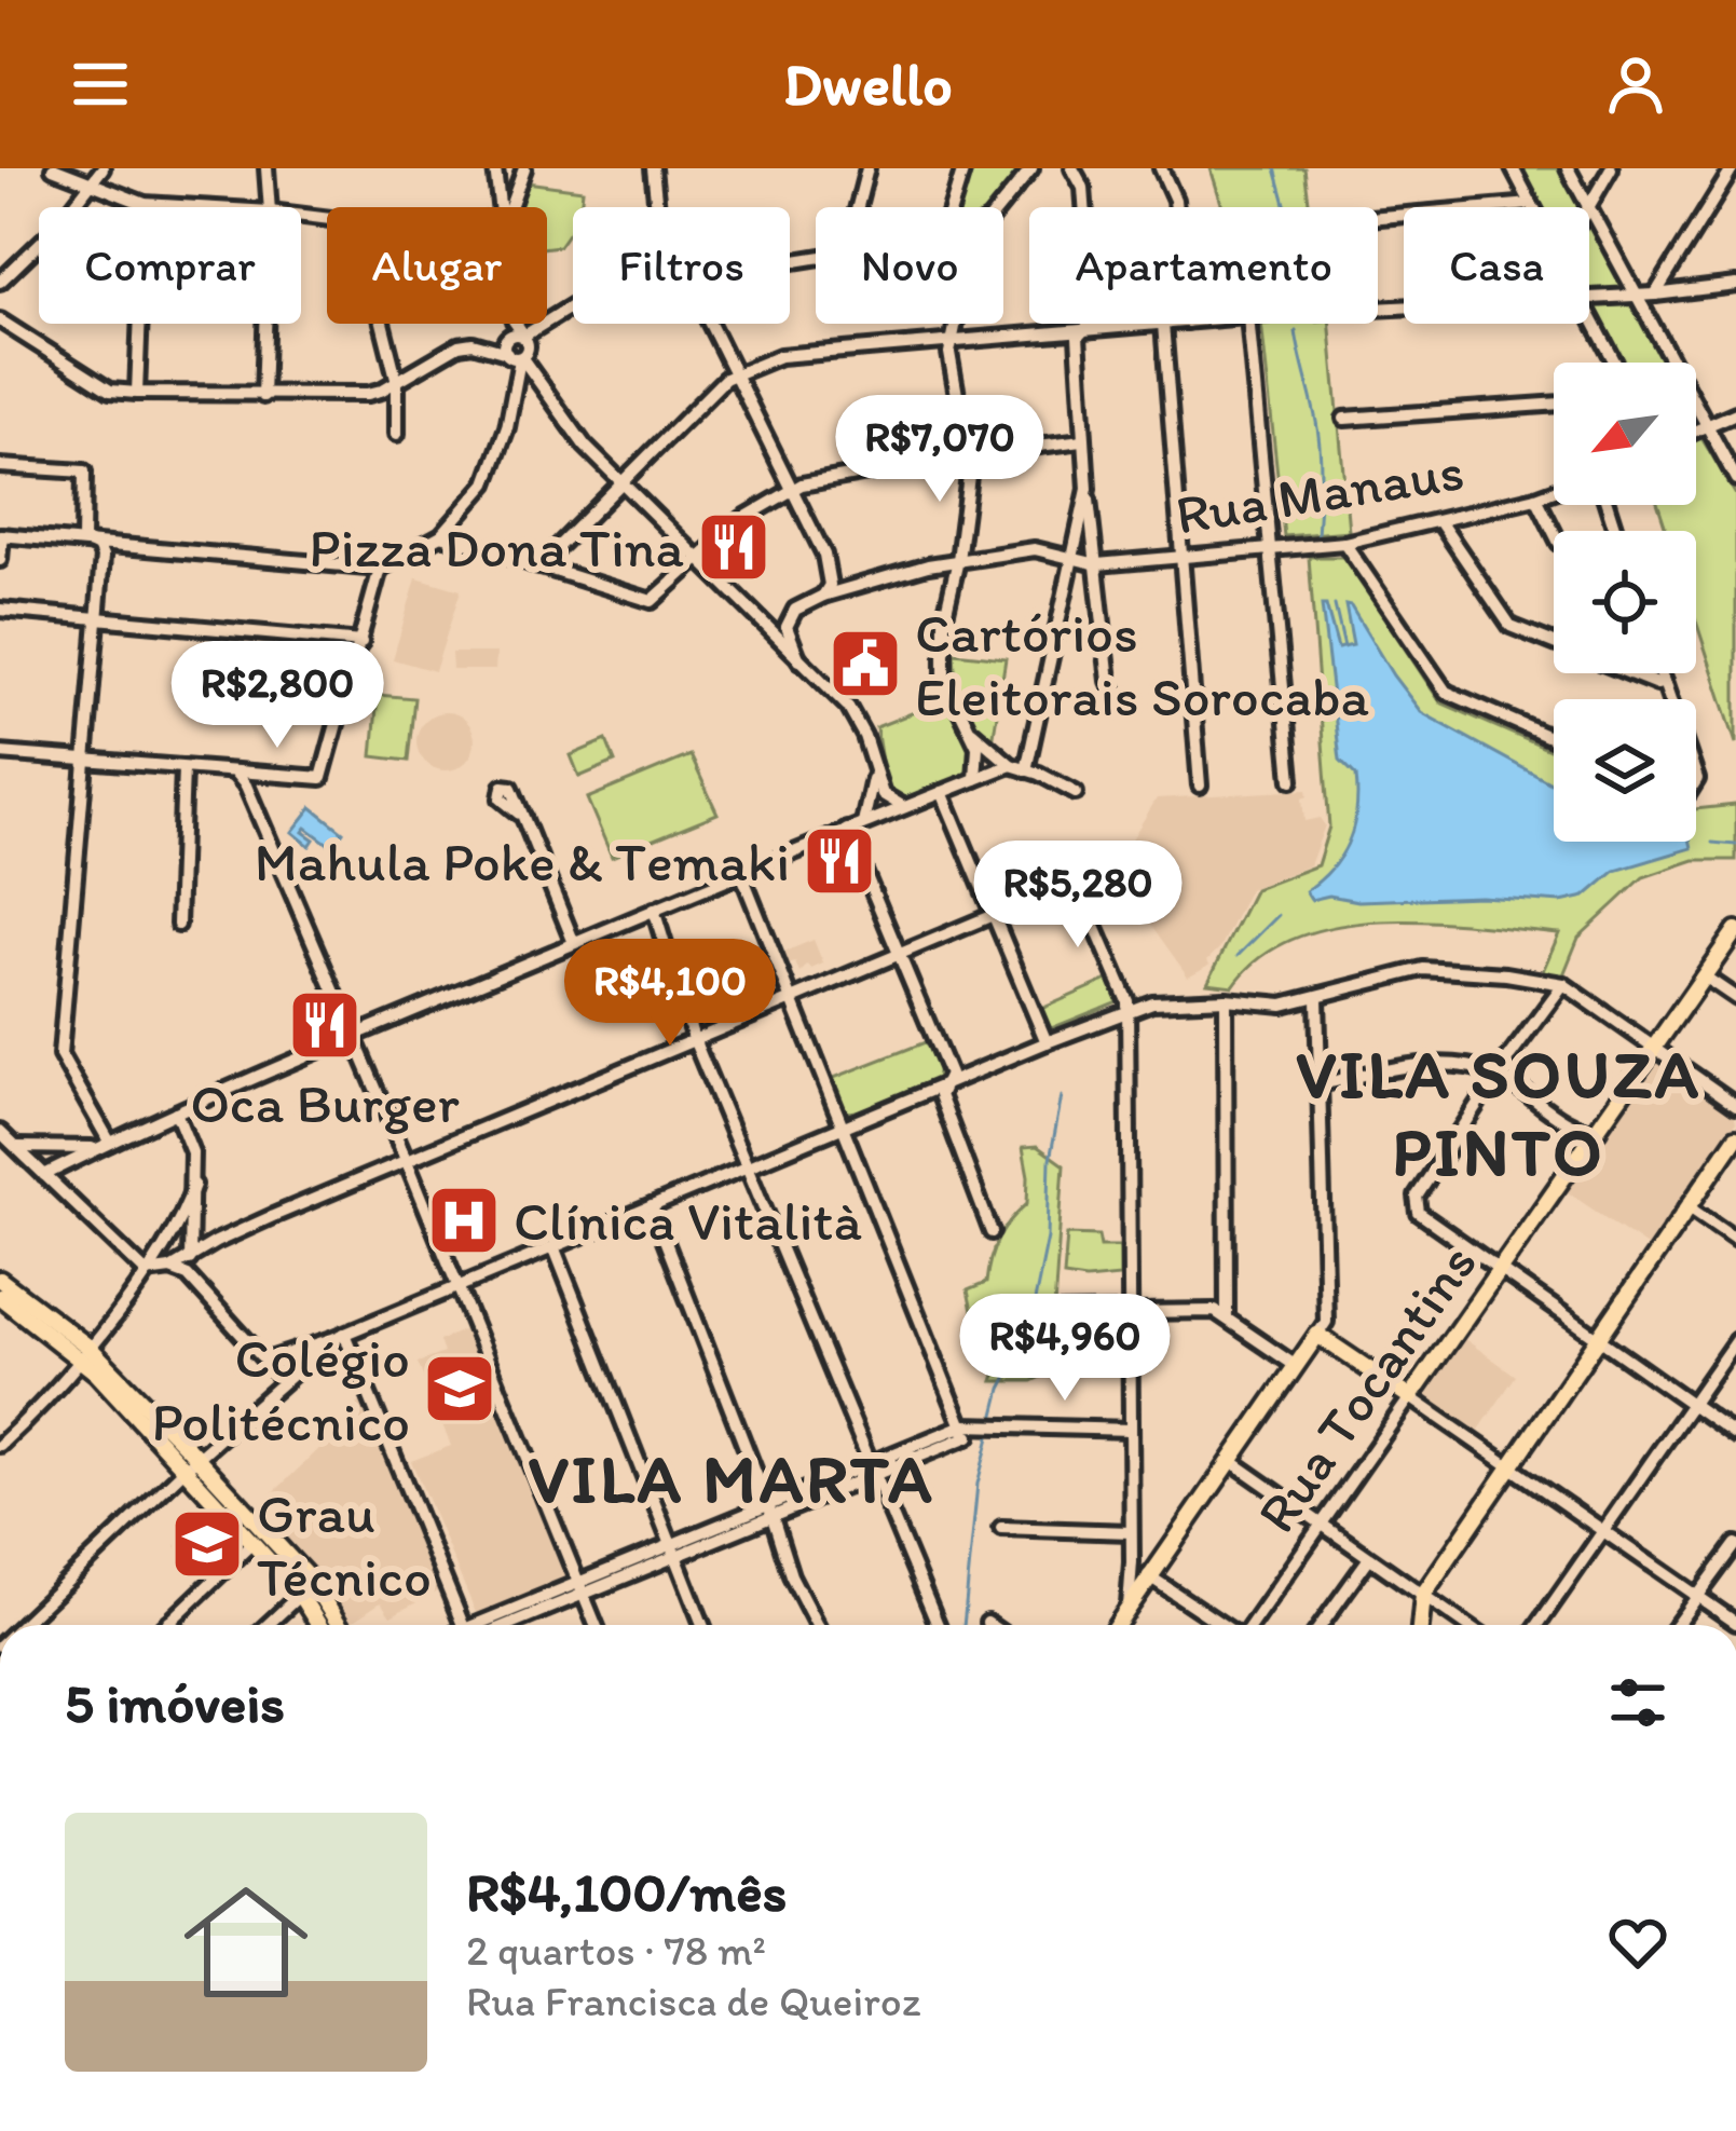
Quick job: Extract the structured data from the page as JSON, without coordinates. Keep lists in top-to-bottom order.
{
  "streets": {
    "main road": ["Rua Tocantins"],
    "street": ["Rua Manaus"]
  },
  "districts": ["VILA SOUZA PINTO", "VILA MARTA"],
  "places": {
    "restaurant": ["Pizza Dona Tina", "Mahula Poke & Temaki", "Oca Burger"],
    "public building": ["Cartórios Eleitorais Sorocaba"],
    "hospital": ["Clínica Vitalità"],
    "school or university": ["Colégio Politécnico", "Grau Técnico"]
  },
  "north": "bottom left",
  "page": {
    "header": "Dwello",
    "chip": [
      "Comprar",
      "Alugar",
      "Filtros",
      "Novo",
      "Apartamento",
      "Casa"
    ],
    "price": [
      "R$7,070",
      "R$2,800",
      "R$5,280",
      "R$4,100",
      "R$4,960"
    ],
    "heading": "5 imóveis",
    "list": [
      {
        "name": "R$4,100/mês",
        "note": "2 quartos · 78 m² · Rua Francisca de Queiroz"
      }
    ]
  }
}
